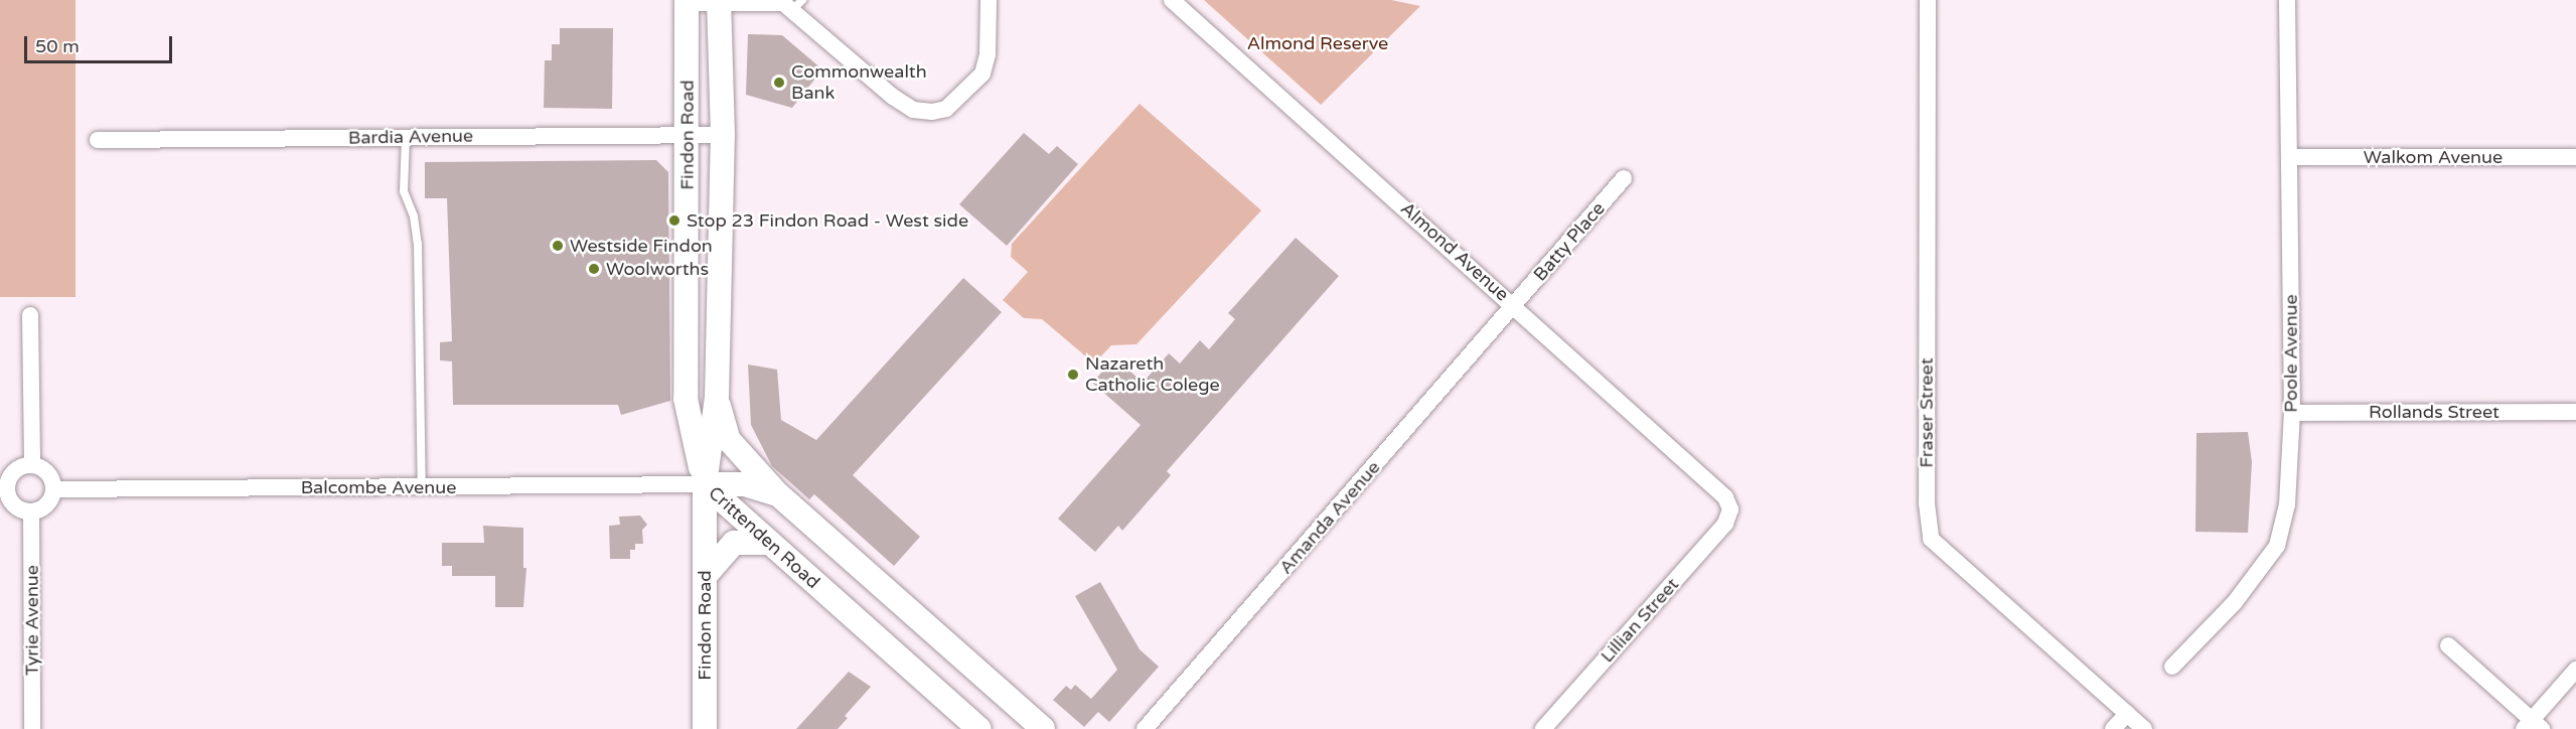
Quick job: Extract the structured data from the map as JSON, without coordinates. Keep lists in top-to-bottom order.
{
  "streets": {
    "main road": ["Findon Road", "Crittenden Road"],
    "street": [
      "Bardia Avenue",
      "Walkom Avenue",
      "Batty Place",
      "Almond Avenue",
      "Poole Avenue",
      "Rollands Street",
      "Fraser Street",
      "Balcombe Avenue",
      "Amanda Avenue",
      "Tyrie Avenue",
      "Lillian Street"
    ]
  },
  "crossings": [
    ["Findon Road", "Bardia Avenue"],
    ["Findon Road", "Balcombe Avenue"],
    ["Findon Road", "Crittenden Road"],
    ["Walkom Avenue", "Poole Avenue"],
    ["Batty Place", "Almond Avenue"],
    ["Batty Place", "Amanda Avenue"],
    ["Almond Avenue", "Amanda Avenue"],
    ["Almond Avenue", "Lillian Street"],
    ["Poole Avenue", "Rollands Street"],
    ["Balcombe Avenue", "Crittenden Road"],
    ["Balcombe Avenue", "Tyrie Avenue"]
  ],
  "parks": ["Almond Reserve"],
  "places": [
    "Commonwealth Bank",
    "Stop 23 Findon Road - West side",
    "Westside Findon",
    "Woolworths",
    "Nazareth Catholic Colege"
  ],
  "scale_bar": "50 m"
}
